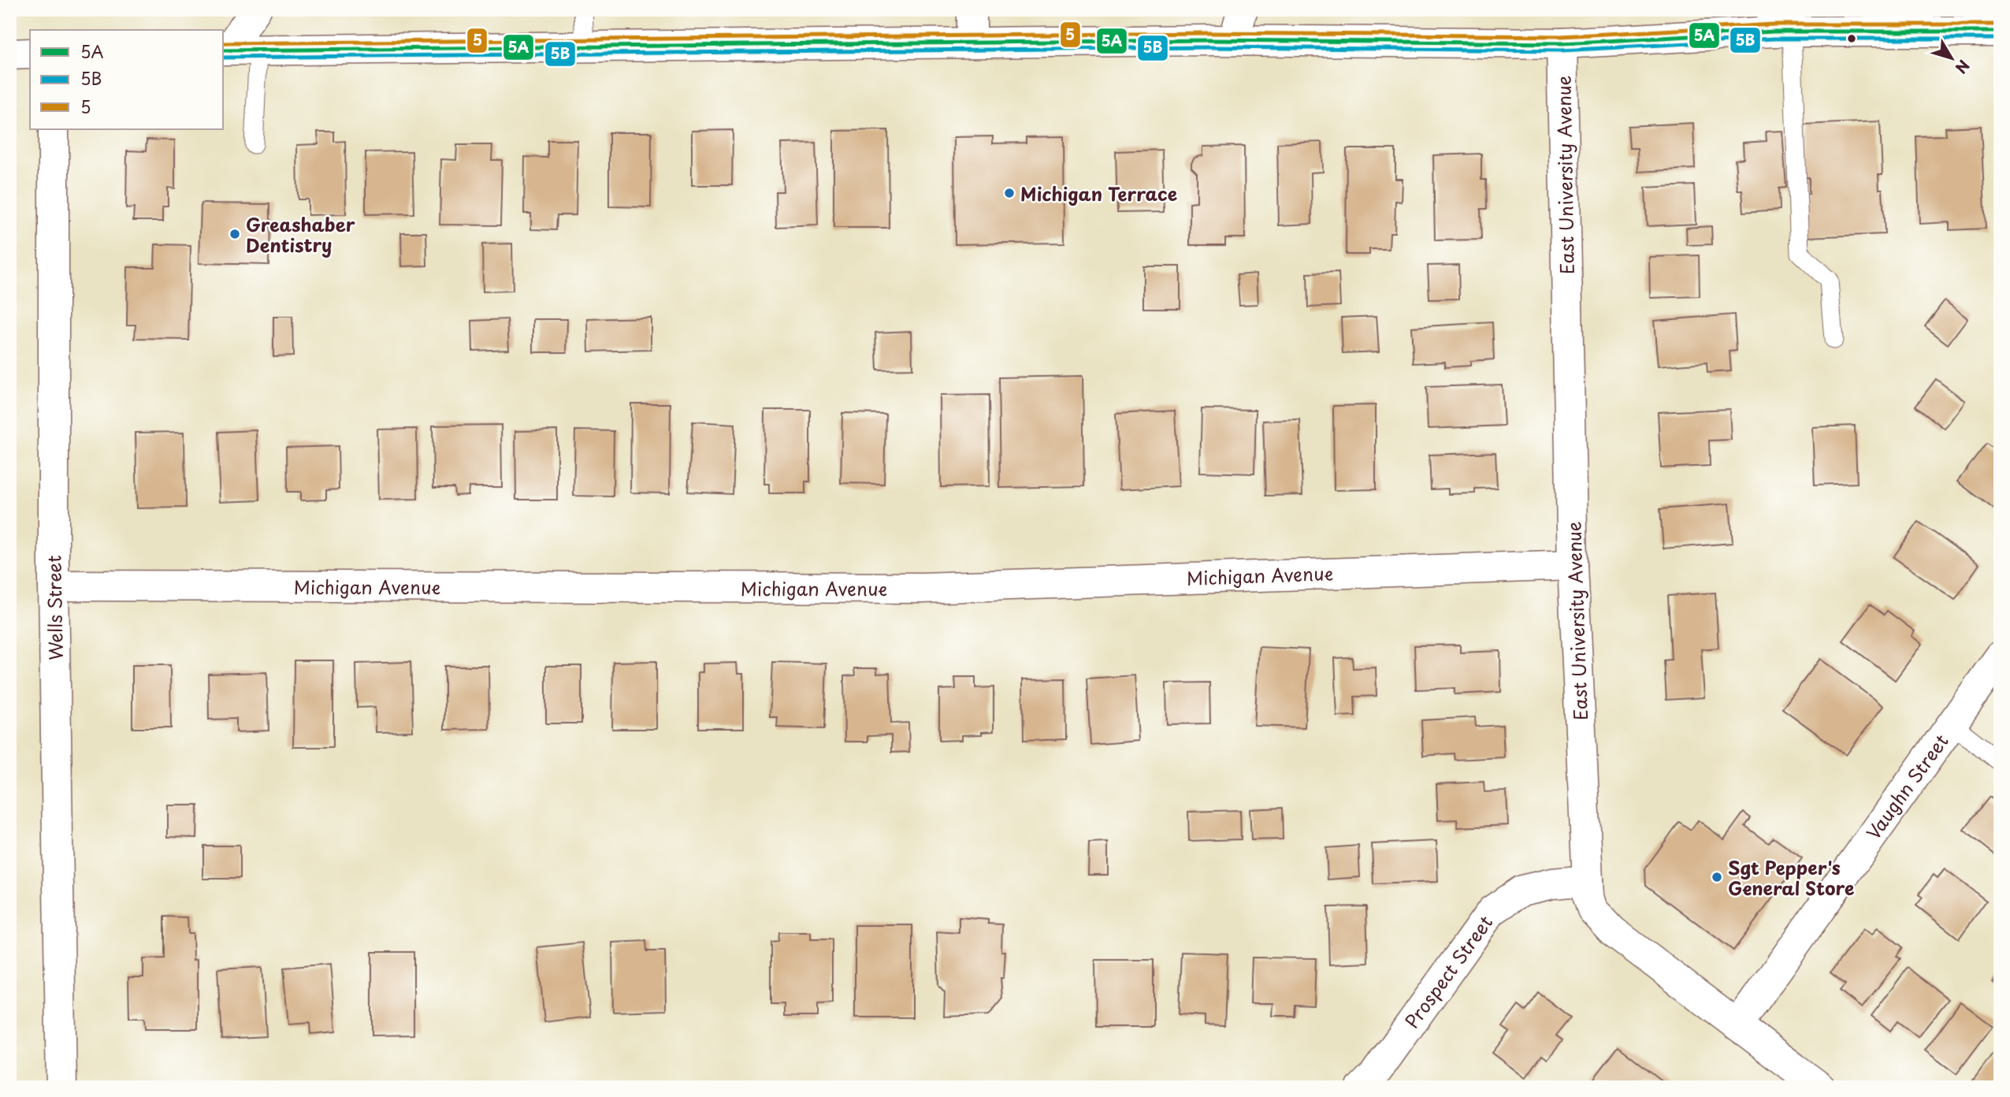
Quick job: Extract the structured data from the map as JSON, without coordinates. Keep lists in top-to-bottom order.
{
  "streets": {
    "street": [
      "East University Avenue",
      "Michigan Avenue",
      "Wells Street",
      "Vaughn Street",
      "Prospect Street"
    ]
  },
  "crossings": [
    ["East University Avenue", "Michigan Avenue"],
    ["East University Avenue", "Vaughn Street"],
    ["East University Avenue", "Prospect Street"],
    ["Michigan Avenue", "Wells Street"]
  ],
  "places": ["Michigan Terrace", "Greashaber Dentistry", "Sgt Pepper's General Store"],
  "lines": ["transit line 5", "transit line 5A", "transit line 5B"],
  "legend": ["5A", "5B", "5"],
  "north": "bottom right"
}
